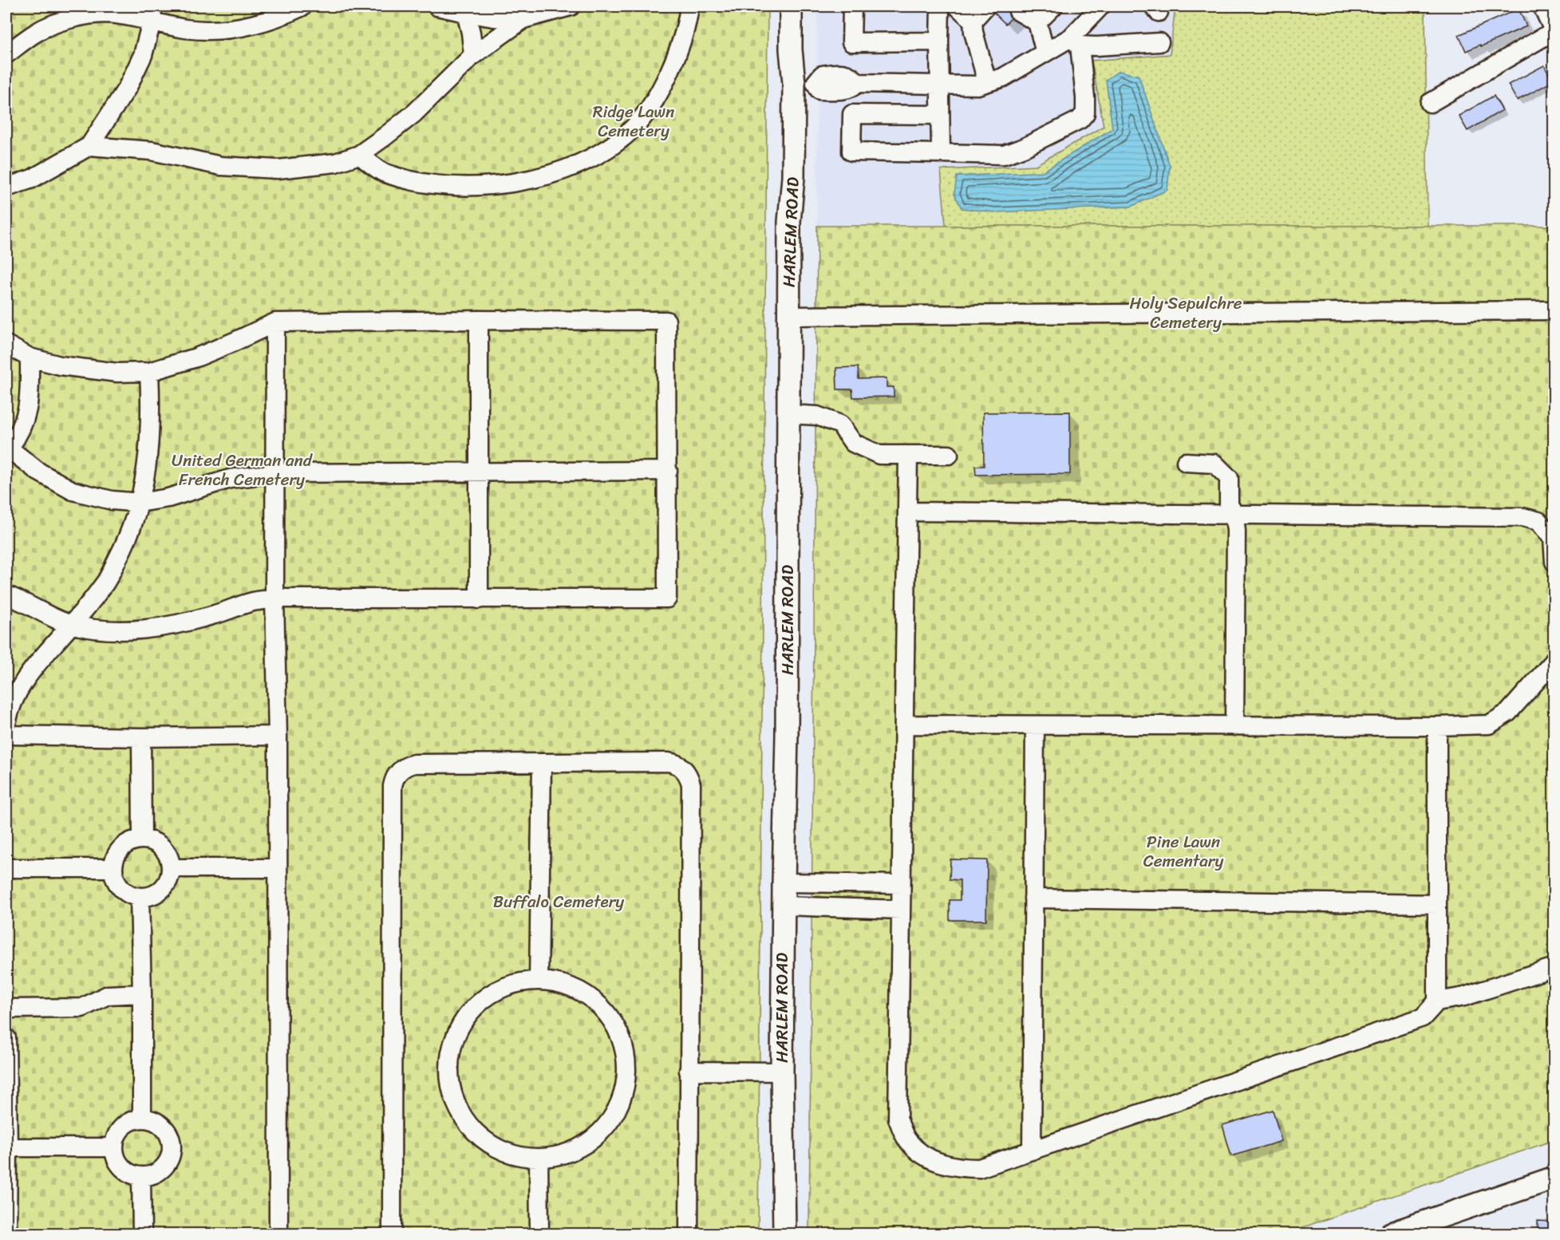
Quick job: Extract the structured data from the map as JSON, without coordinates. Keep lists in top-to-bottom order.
{
  "streets": {
    "main road": ["HARLEM ROAD"]
  },
  "parks": [
    "Ridge Lawn Cemetery",
    "Holy Sepulchre Cemetery",
    "United German and French Cemetery",
    "Pine Lawn Cementary",
    "Buffalo Cemetery"
  ]
}
